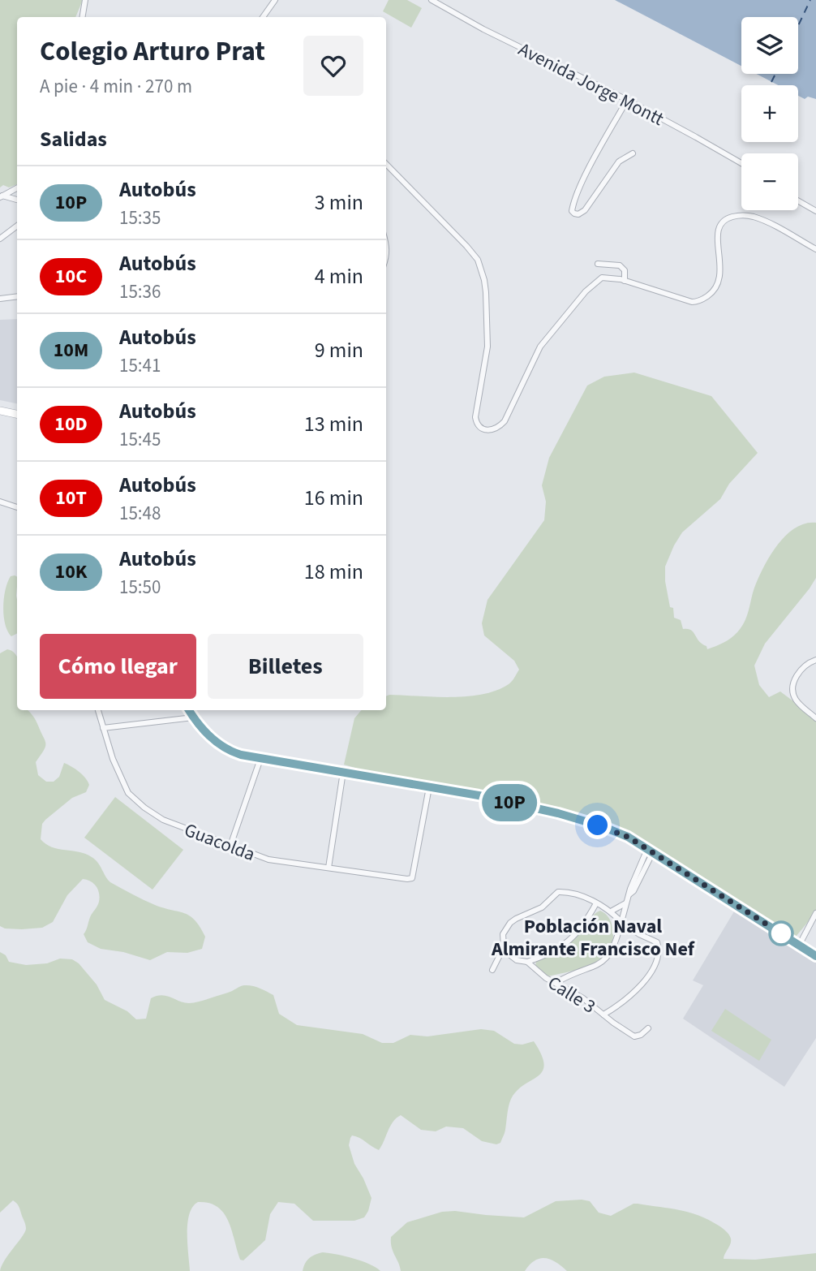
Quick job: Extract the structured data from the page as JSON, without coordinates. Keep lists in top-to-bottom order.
{
  "streets": {
    "street": ["Avenida Jorge Montt", "Guacolda", "Calle 3"]
  },
  "districts": ["Población Naval Almirante Francisco Nef"],
  "lines": ["bus line 10P"],
  "page": {
    "on_map": "10P",
    "map_buttons": ["+", "−"],
    "heading": [
      ["Colegio Arturo Prat", "A pie · 4 min · 270 m"],
      "Salidas"
    ],
    "list": [
      {
        "mark": "10P",
        "name": "Autobús",
        "note": "15:35",
        "value": "3 min"
      },
      {
        "mark": "10C",
        "name": "Autobús",
        "note": "15:36",
        "value": "4 min"
      },
      {
        "mark": "10M",
        "name": "Autobús",
        "note": "15:41",
        "value": "9 min"
      },
      {
        "mark": "10D",
        "name": "Autobús",
        "note": "15:45",
        "value": "13 min"
      },
      {
        "mark": "10T",
        "name": "Autobús",
        "note": "15:48",
        "value": "16 min"
      },
      {
        "mark": "10K",
        "name": "Autobús",
        "note": "15:50",
        "value": "18 min"
      }
    ],
    "buttons": ["Cómo llegar", "Billetes"]
  }
}
